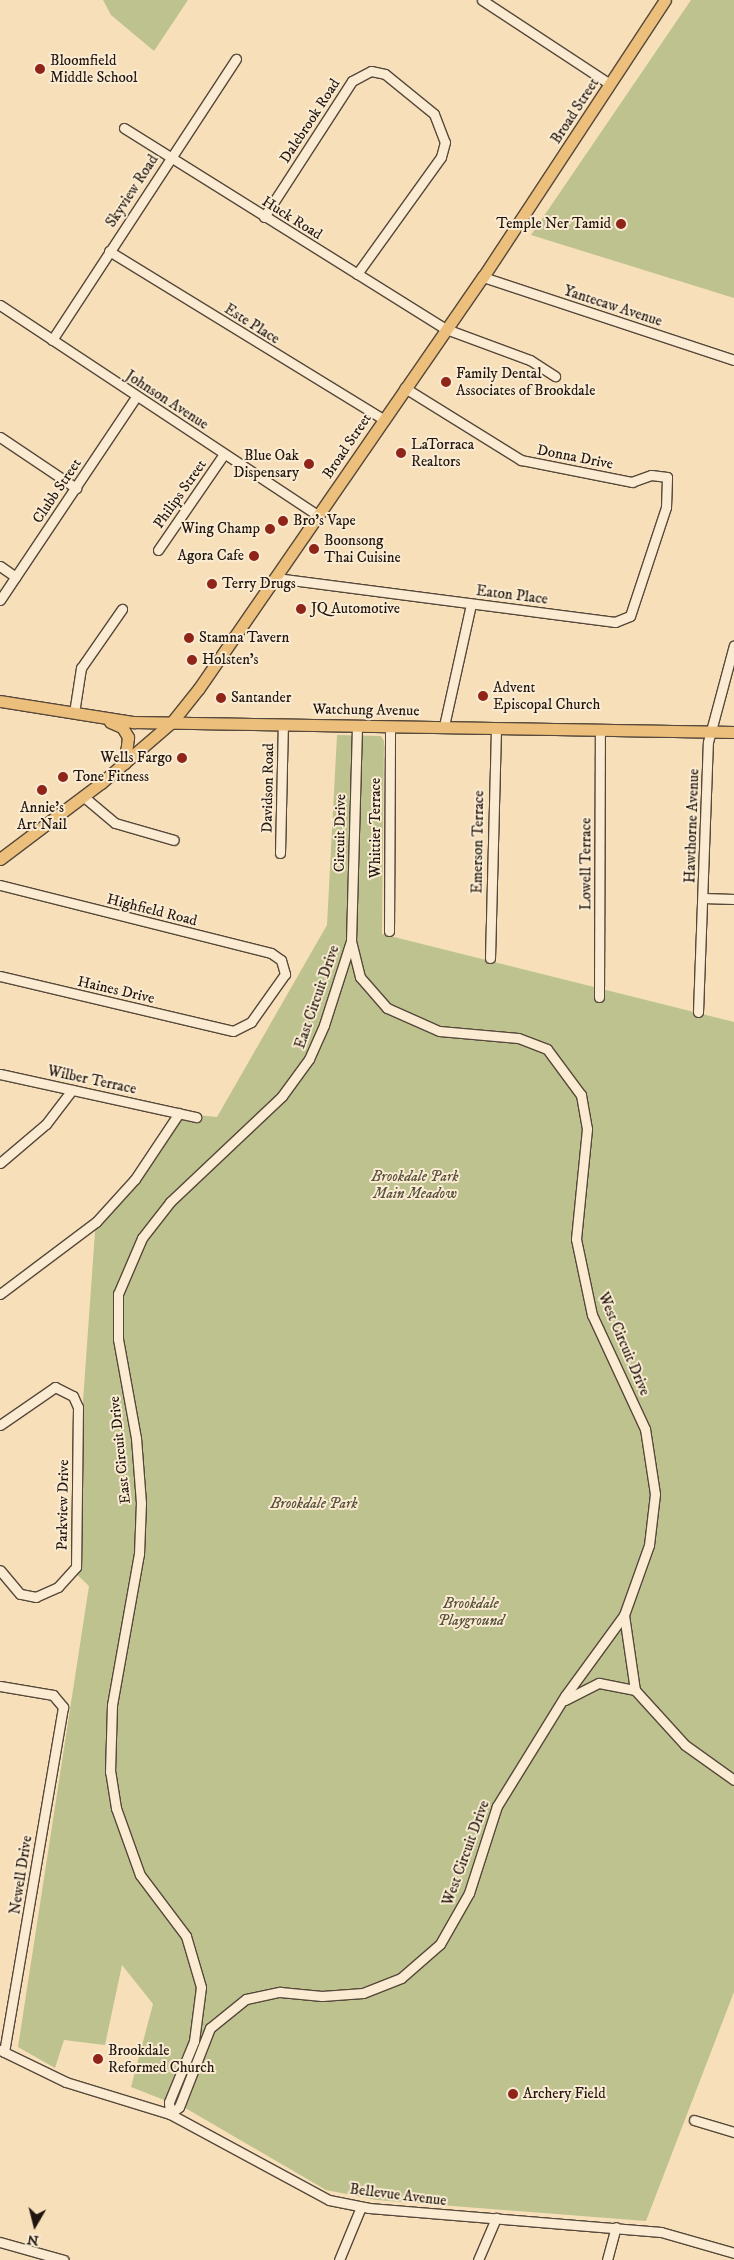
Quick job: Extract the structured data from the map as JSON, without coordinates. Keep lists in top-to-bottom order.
{
  "streets": {
    "main road": ["Broad Street", "Watchung Avenue"],
    "street": [
      "Dalebrook Road",
      "Skyview Road",
      "Huck Road",
      "Yantecaw Avenue",
      "Este Place",
      "Johnson Avenue",
      "Donna Drive",
      "Clubb Street",
      "Philips Street",
      "Eaton Place",
      "Davidson Road",
      "Hawthorne Avenue",
      "Whittier Terrace",
      "Circuit Drive",
      "Emerson Terrace",
      "Lowell Terrace",
      "Highfield Road",
      "Haines Drive",
      "East Circuit Drive",
      "Wilber Terrace",
      "West Circuit Drive",
      "Parkview Drive",
      "Newell Drive",
      "Bellevue Avenue"
    ]
  },
  "crossings": [
    ["Broad Street", "Huck Road"],
    ["Broad Street", "Yantecaw Avenue"],
    ["Broad Street", "Este Place"],
    ["Broad Street", "Johnson Avenue"],
    ["Broad Street", "Donna Drive"],
    ["Broad Street", "Eaton Place"],
    ["Broad Street", "Watchung Avenue"],
    ["Dalebrook Road", "Huck Road"],
    ["Skyview Road", "Huck Road"],
    ["Skyview Road", "Este Place"],
    ["Skyview Road", "Johnson Avenue"],
    ["Johnson Avenue", "Clubb Street"],
    ["Johnson Avenue", "Philips Street"],
    ["Donna Drive", "Eaton Place"],
    ["Watchung Avenue", "Davidson Road"],
    ["Watchung Avenue", "Hawthorne Avenue"],
    ["Watchung Avenue", "Whittier Terrace"],
    ["Watchung Avenue", "Circuit Drive"],
    ["Watchung Avenue", "Emerson Terrace"],
    ["Watchung Avenue", "Lowell Terrace"],
    ["Circuit Drive", "East Circuit Drive"],
    ["Circuit Drive", "West Circuit Drive"],
    ["Highfield Road", "Haines Drive"],
    ["East Circuit Drive", "West Circuit Drive"],
    ["East Circuit Drive", "Bellevue Avenue"],
    ["West Circuit Drive", "Bellevue Avenue"],
    ["Newell Drive", "Bellevue Avenue"]
  ],
  "parks": ["Brookdale Park Main Meadow", "Brookdale Park", "Brookdale Playground"],
  "places": [
    "Bloomfield Middle School",
    "Temple Ner Tamid",
    "Family Dental Associates of Brookdale",
    "LaTorraca Realtors",
    "Blue Oak Dispensary",
    "Bro's Vape",
    "Wing Champ",
    "Boonsong Thai Cuisine",
    "Agora Cafe",
    "Terry Drugs",
    "JQ Automotive",
    "Stamna Tavern",
    "Holsten's",
    "Advent Episcopal Church",
    "Santander",
    "Wells Fargo",
    "Tone Fitness",
    "Annie's Art Nail",
    "Brookdale Reformed Church",
    "Archery Field"
  ],
  "north": "bottom"
}
